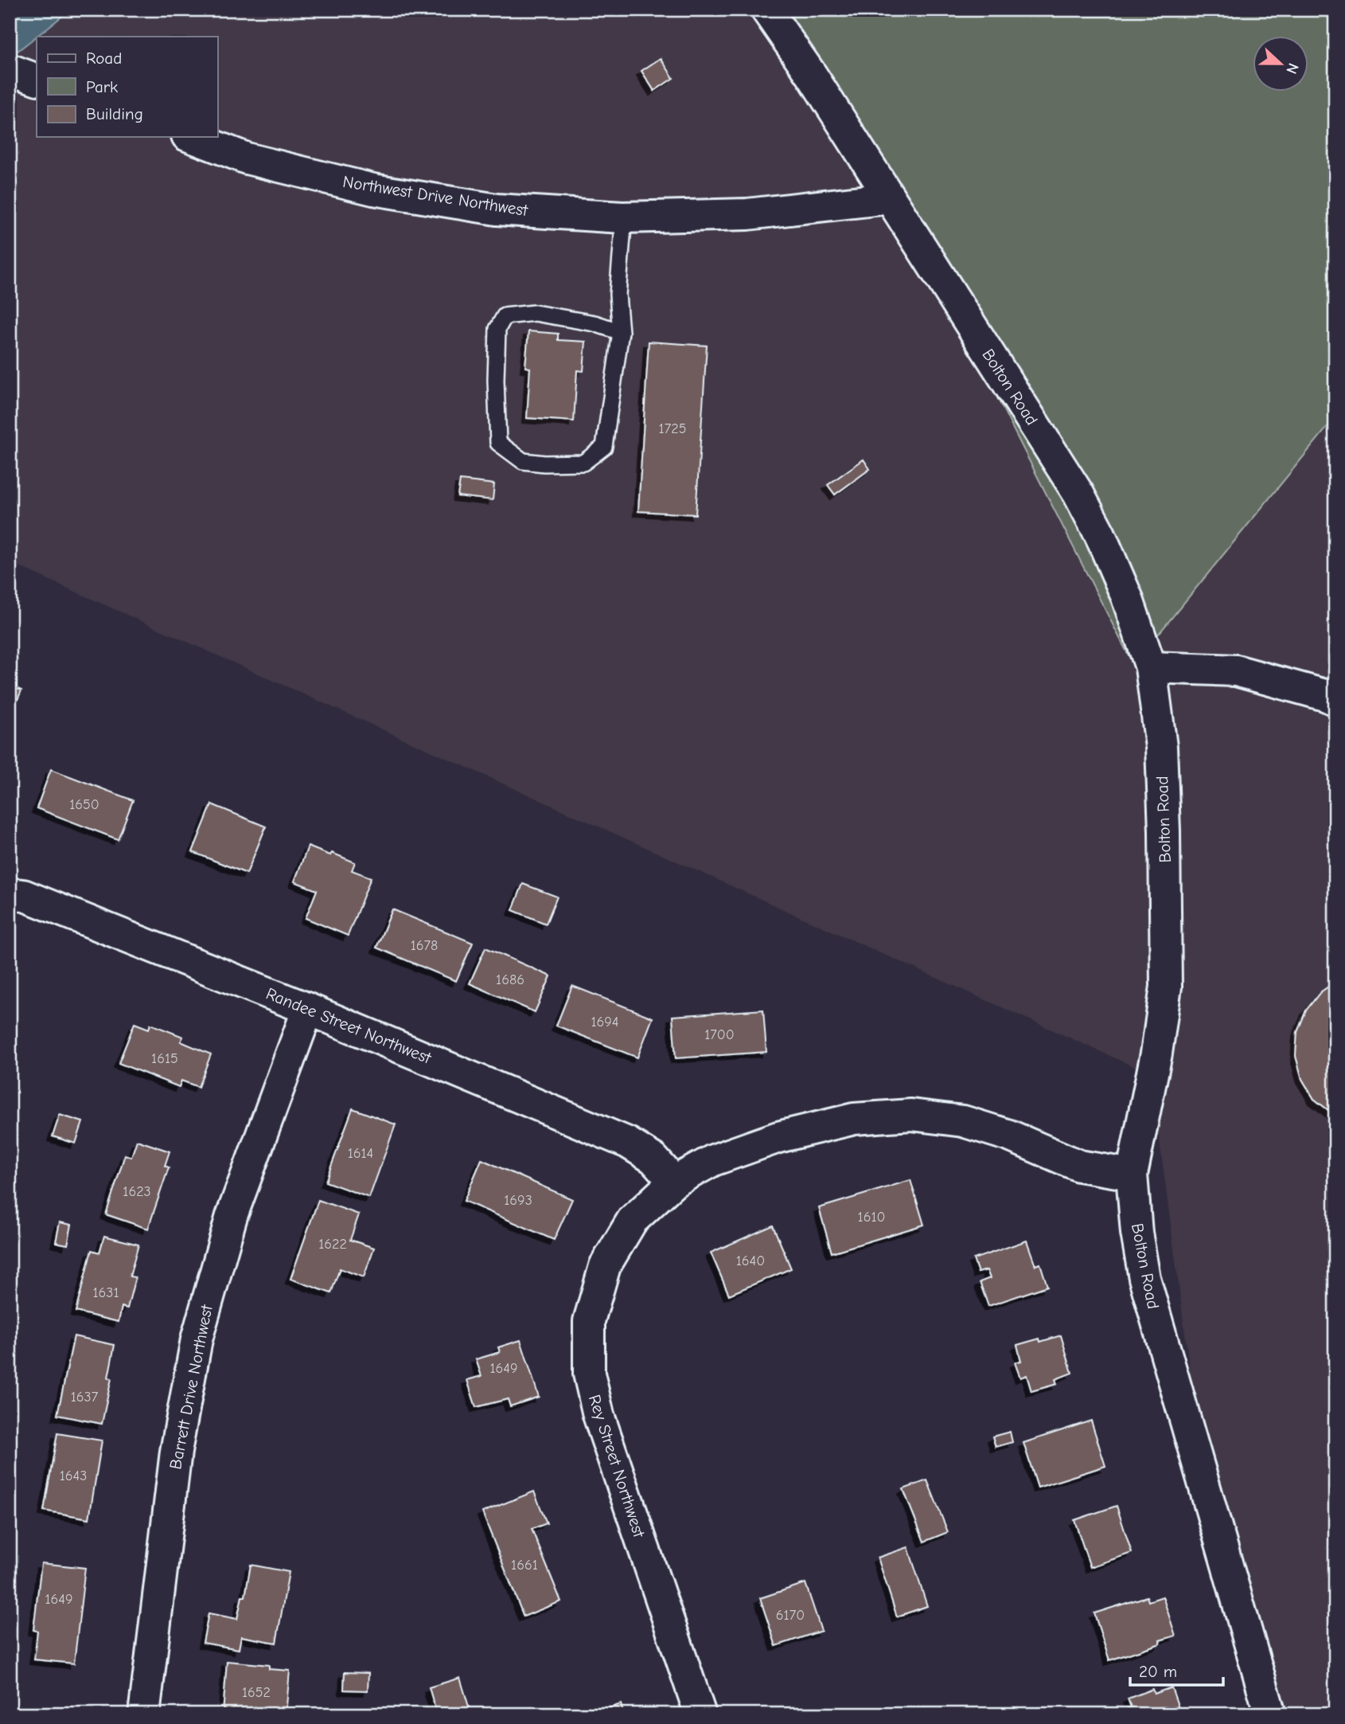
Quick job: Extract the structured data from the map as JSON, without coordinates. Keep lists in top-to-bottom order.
{
  "streets": {
    "street": [
      "Northwest Drive Northwest",
      "Bolton Road",
      "Randee Street Northwest",
      "Barrett Drive Northwest",
      "Rey Street Northwest"
    ]
  },
  "crossings": [
    ["Northwest Drive Northwest", "Bolton Road"],
    ["Bolton Road", "Rey Street Northwest"],
    ["Randee Street Northwest", "Barrett Drive Northwest"],
    ["Randee Street Northwest", "Rey Street Northwest"]
  ],
  "house_numbers": [
    "1725",
    "1650",
    "1678",
    "1686",
    "1694",
    "1700",
    "1615",
    "1614",
    "1623",
    "1693",
    "1610",
    "1622",
    "1640",
    "1631",
    "1649",
    "1637",
    "1643",
    "1661",
    "1649",
    "6170",
    "1652"
  ],
  "legend": ["Road", "Park", "Building"],
  "scale_bar": "20 m",
  "north": "right"
}
